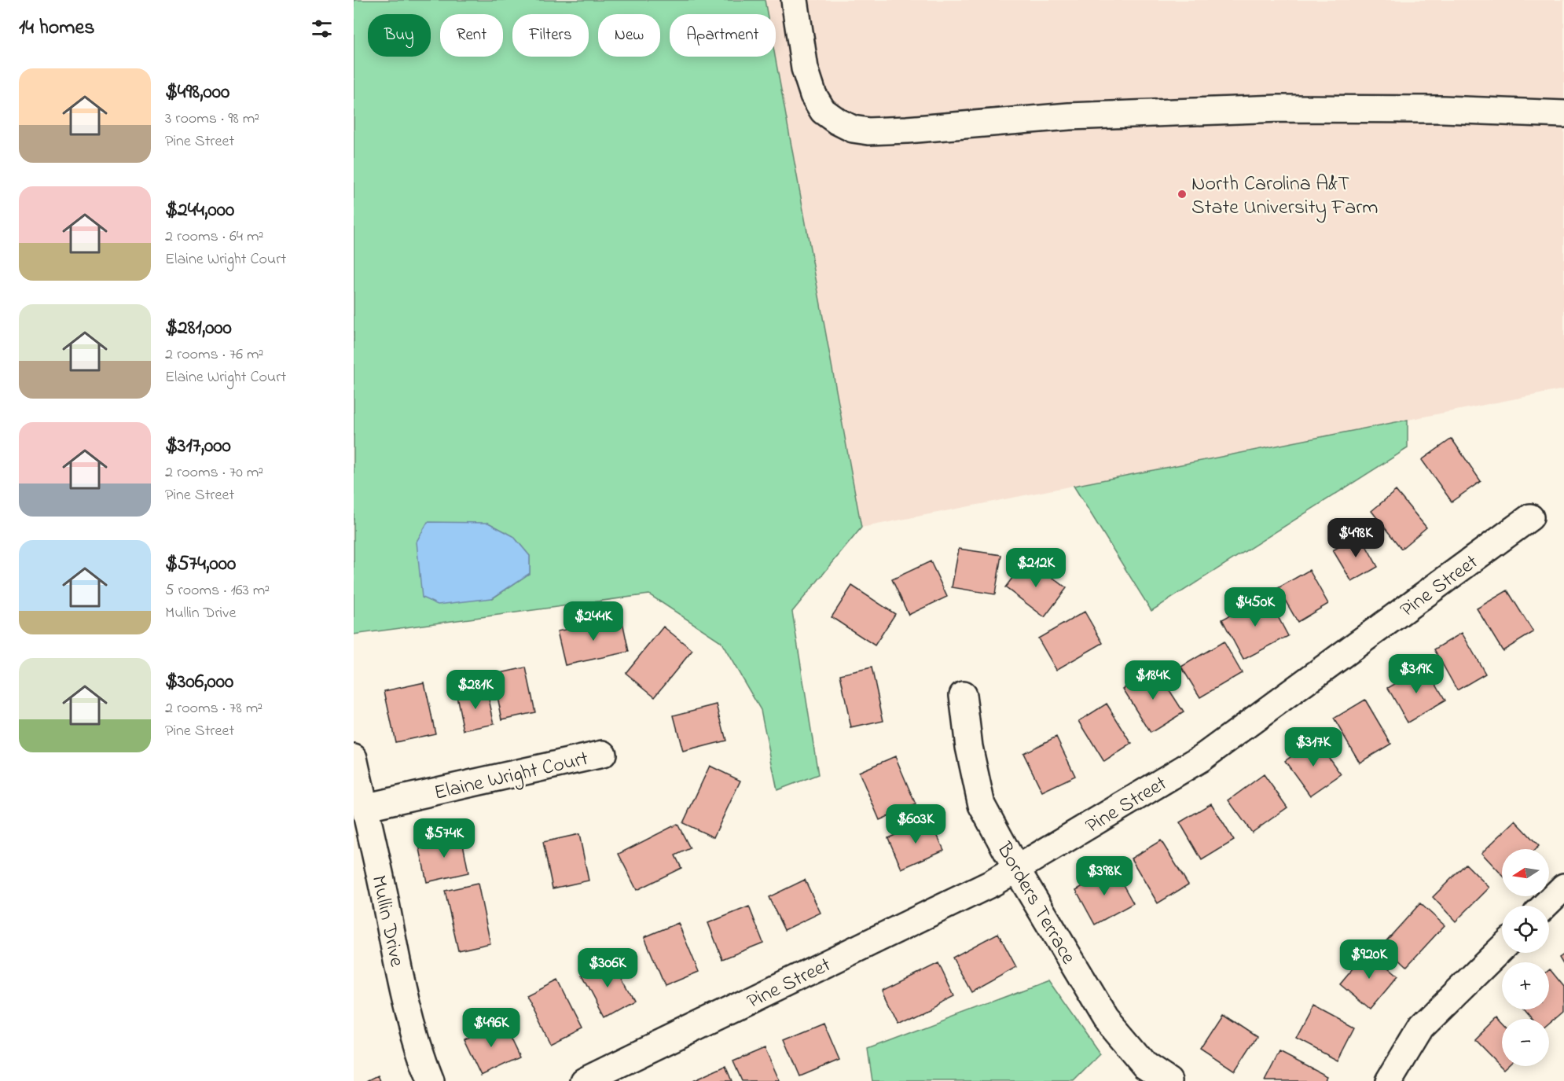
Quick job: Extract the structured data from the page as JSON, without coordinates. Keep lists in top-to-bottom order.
{
  "streets": {
    "street": [
      "Pine Street",
      "Elaine Wright Court",
      "Borders Terrace",
      "Mullin Drive"
    ]
  },
  "crossings": [
    ["Pine Street", "Borders Terrace"],
    ["Elaine Wright Court", "Mullin Drive"]
  ],
  "places": ["North Carolina A&T State University Farm"],
  "north": "left",
  "page": {
    "heading": "14 homes",
    "chip": [
      "Buy",
      "Rent",
      "Filters",
      "New",
      "Apartment"
    ],
    "list": [
      {
        "name": "$498,000",
        "note": "3 rooms · 98 m² · Pine Street"
      },
      {
        "name": "$244,000",
        "note": "2 rooms · 64 m² · Elaine Wright Court"
      },
      {
        "name": "$281,000",
        "note": "2 rooms · 76 m² · Elaine Wright Court"
      },
      {
        "name": "$317,000",
        "note": "2 rooms · 70 m² · Pine Street"
      },
      {
        "name": "$574,000",
        "note": "5 rooms · 163 m² · Mullin Drive"
      },
      {
        "name": "$306,000",
        "note": "2 rooms · 78 m² · Pine Street"
      }
    ],
    "price": [
      "$498K",
      "$212K",
      "$450K",
      "$244K",
      "$319K",
      "$184K",
      "$281K",
      "$317K",
      "$603K",
      "$574K",
      "$398K",
      "$920K",
      "$306K",
      "$496K"
    ],
    "map_buttons": ["+", "−"]
  }
}
